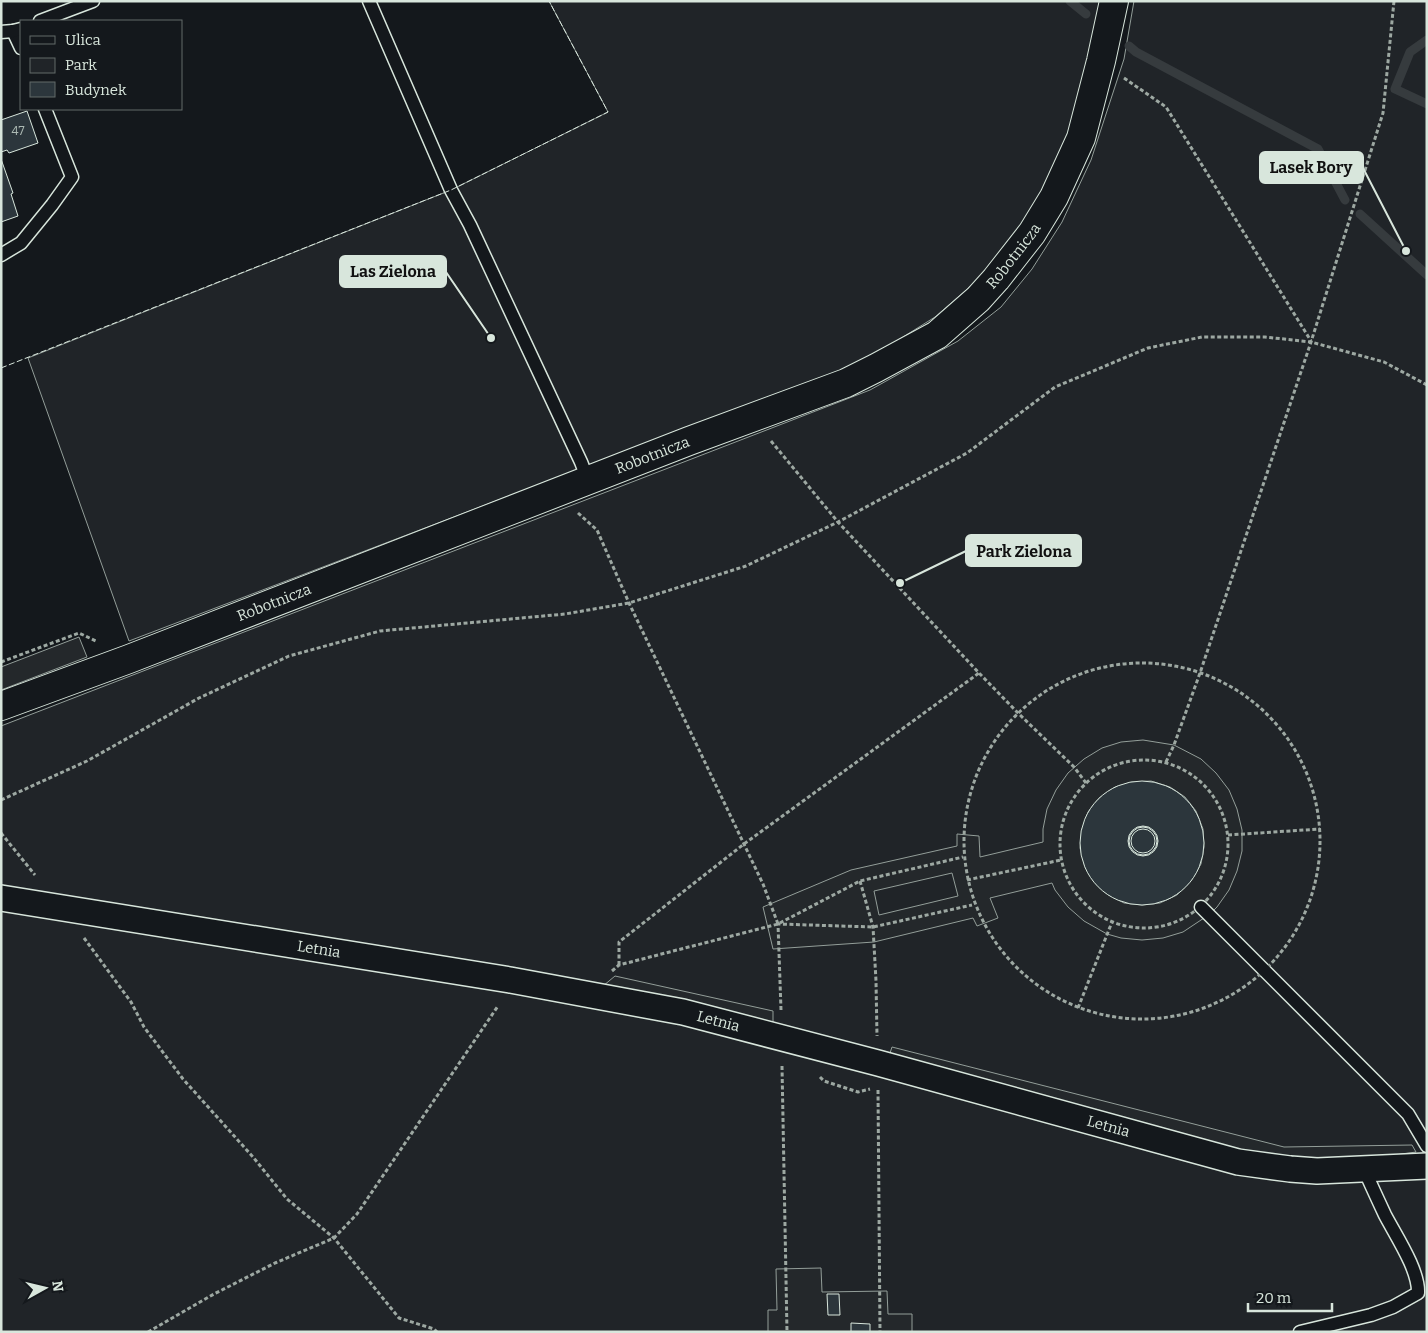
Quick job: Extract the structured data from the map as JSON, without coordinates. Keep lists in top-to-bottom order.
{
  "streets": {
    "street": ["Robotnicza", "Letnia"]
  },
  "places": ["Lasek Bory", "Las Zielona", "Park Zielona"],
  "house_numbers": ["47"],
  "legend": ["Ulica", "Park", "Budynek"],
  "scale_bar": "20 m",
  "north": "right"
}
